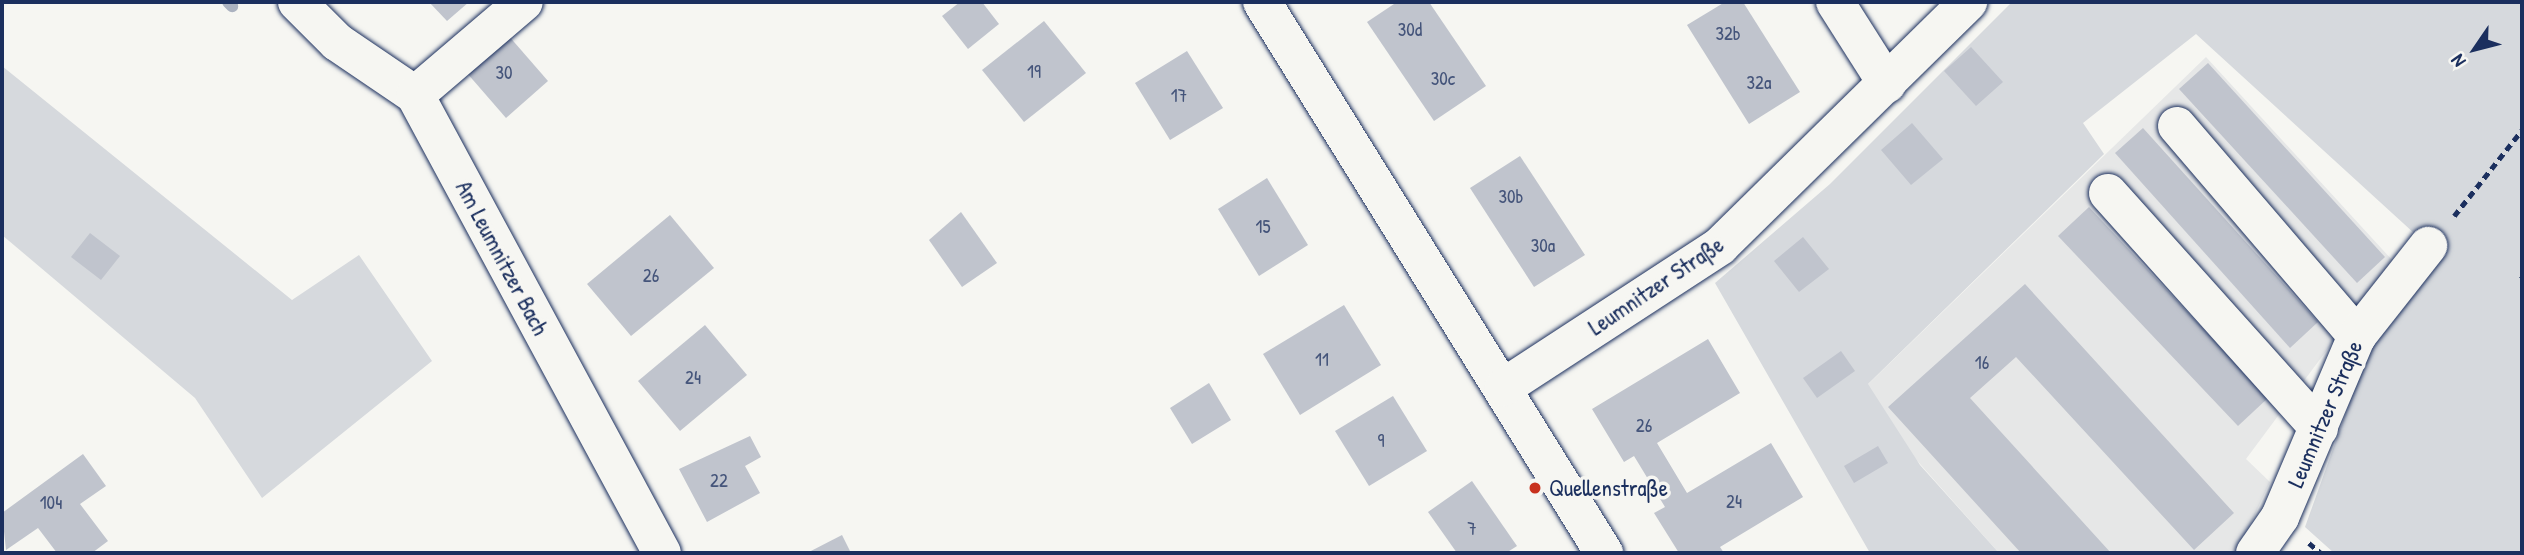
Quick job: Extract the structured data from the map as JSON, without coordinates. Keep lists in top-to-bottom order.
{
  "streets": {
    "street": ["Am Leumnitzer Bach", "Leumnitzer Straße"]
  },
  "places": ["Quellenstraße"],
  "house_numbers": [
    "30d",
    "32b",
    "19",
    "30",
    "30c",
    "32a",
    "17",
    "30b",
    "15",
    "30a",
    "26",
    "11",
    "16",
    "24",
    "26",
    "9",
    "22",
    "24",
    "104",
    "7"
  ],
  "north": "bottom left"
}
